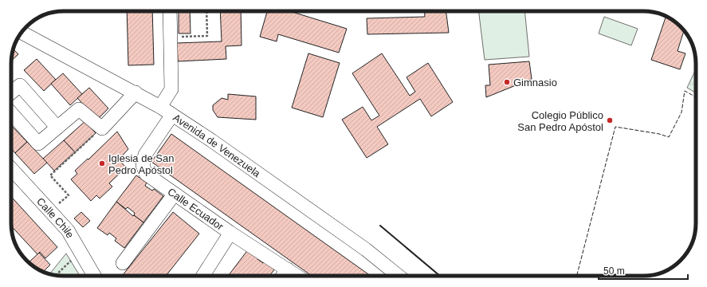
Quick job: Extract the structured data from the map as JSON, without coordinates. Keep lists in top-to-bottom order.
{
  "streets": {
    "street": ["Avenida de Venezuela", "Calle Ecuador", "Calle Chile"]
  },
  "crossings": [
    ["Avenida de Venezuela", "Calle Ecuador"]
  ],
  "places": ["Gimnasio", "Colegio Público San Pedro Apóstol", "Iglesia de San Pedro Apóstol"],
  "scale_bar": "50 m"
}
